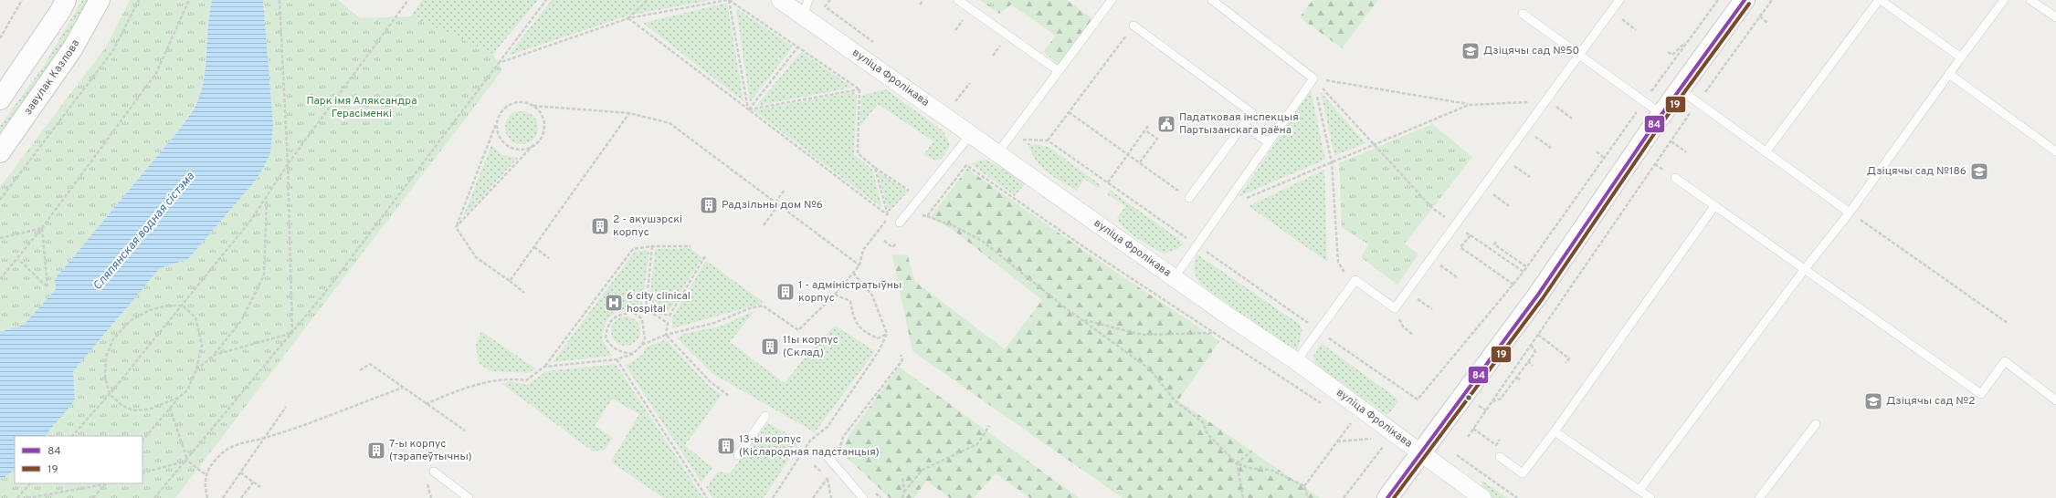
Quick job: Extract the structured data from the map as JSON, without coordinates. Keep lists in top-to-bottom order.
{
  "streets": {
    "street": ["завулак Казлова", "вуліца Фролікава"]
  },
  "water": ["Сляпянская водная сістэма"],
  "parks": ["Парк імя Аляксандра Герасіменкі"],
  "places": {
    "school or university": ["Дзіцячы сад №50", "Дзіцячы сад №186", "Дзіцячы сад №2"],
    "public building": ["Падатковая інспекцыя Партызанскага раёна"],
    "building": [
      "Радзільны дом №6",
      "2 - акушэрскі корпус",
      "1 - адміністратыўны корпус",
      "11ы корпус (Склад)",
      "13-ы корпус (Кіслародная падстанцыя)",
      "7-ы корпус (тэрапеўтычны)"
    ],
    "hospital": ["6 city clinical hospital"]
  },
  "lines": ["transit line 84", "transit line 19"],
  "legend": ["84", "19"]
}
